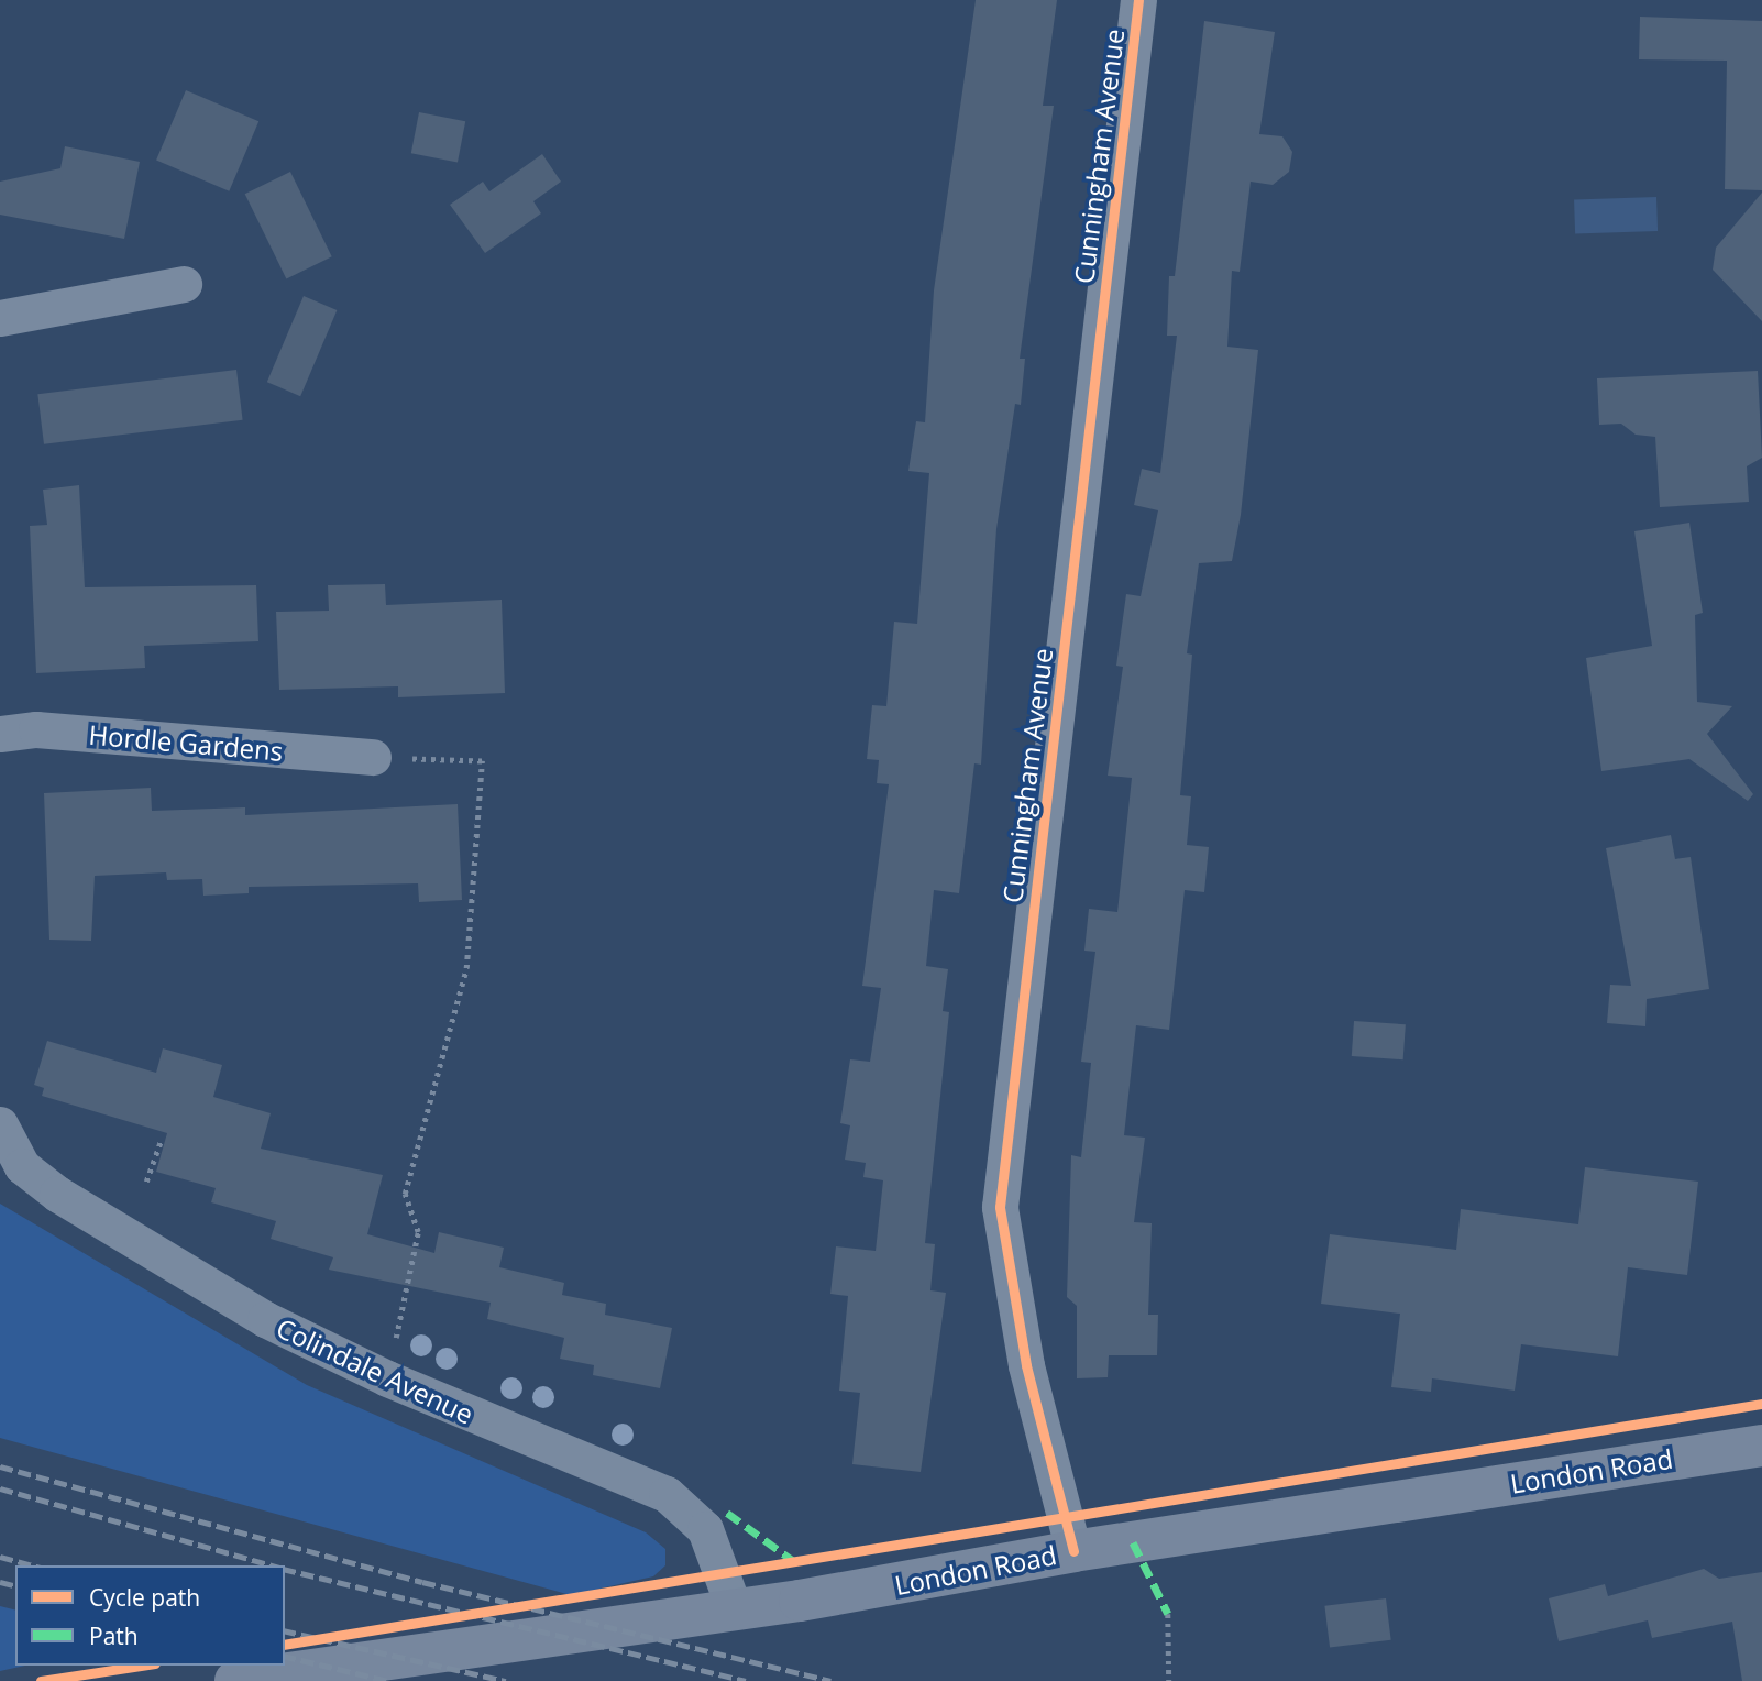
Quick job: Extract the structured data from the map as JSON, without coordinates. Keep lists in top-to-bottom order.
{
  "streets": {
    "main road": ["London Road"],
    "street": ["Cunningham Avenue", "Hordle Gardens", "Colindale Avenue"]
  },
  "crossings": [
    ["Cunningham Avenue", "London Road"],
    ["Colindale Avenue", "London Road"]
  ],
  "legend": ["Cycle path", "Path"]
}
